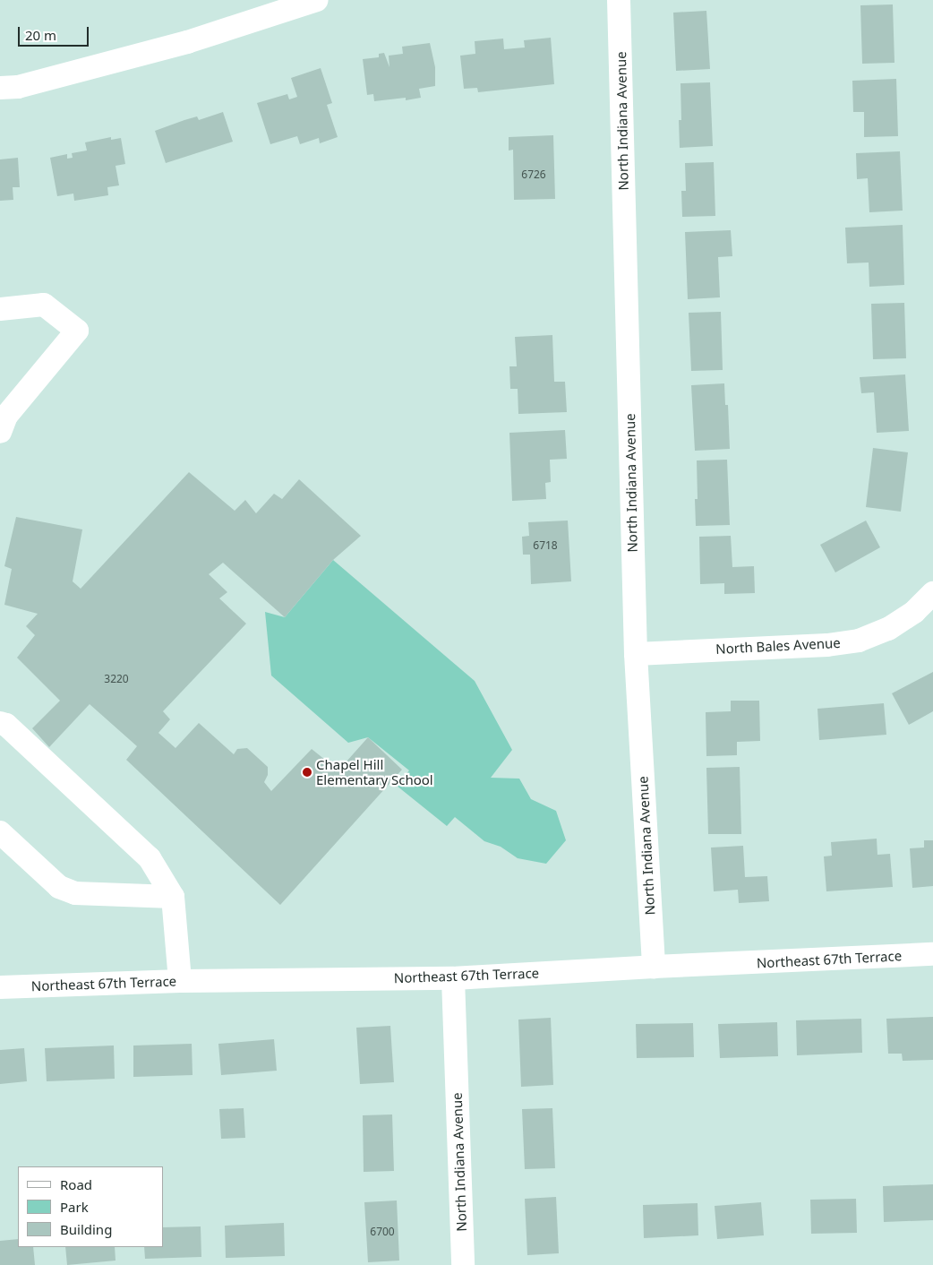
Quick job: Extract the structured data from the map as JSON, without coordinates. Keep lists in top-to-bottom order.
{
  "streets": {
    "street": ["North Indiana Avenue", "North Bales Avenue", "Northeast 67th Terrace"]
  },
  "crossings": [
    ["North Indiana Avenue", "North Bales Avenue"],
    ["North Indiana Avenue", "Northeast 67th Terrace"]
  ],
  "places": ["Chapel Hill Elementary School"],
  "house_numbers": [
    "6726",
    "6718",
    "3220",
    "6700"
  ],
  "legend": ["Road", "Park", "Building"],
  "scale_bar": "20 m"
}
